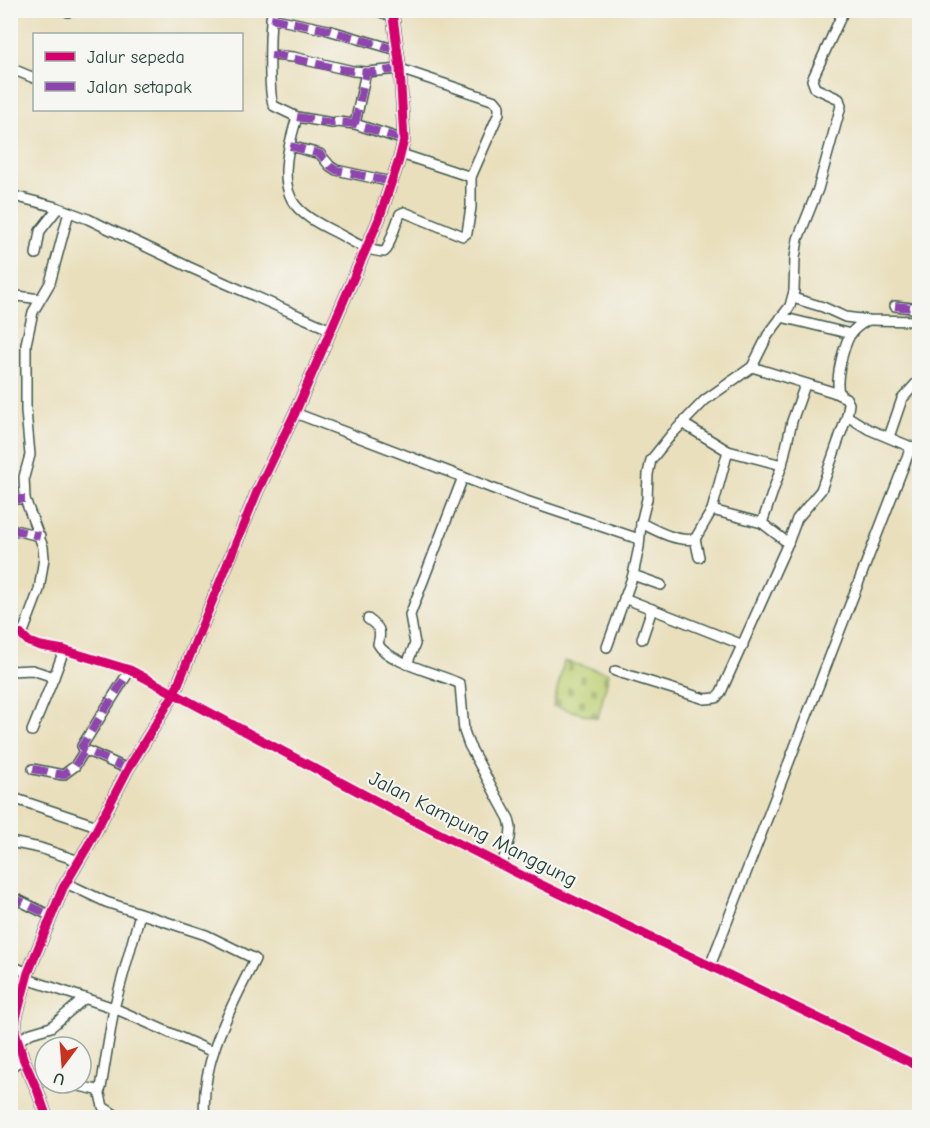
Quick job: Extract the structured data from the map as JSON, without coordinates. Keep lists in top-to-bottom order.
{
  "streets": {
    "street": ["Jalan Kampung Manggung"]
  },
  "legend": ["Jalur sepeda", "Jalan setapak"],
  "north": "bottom"
}
